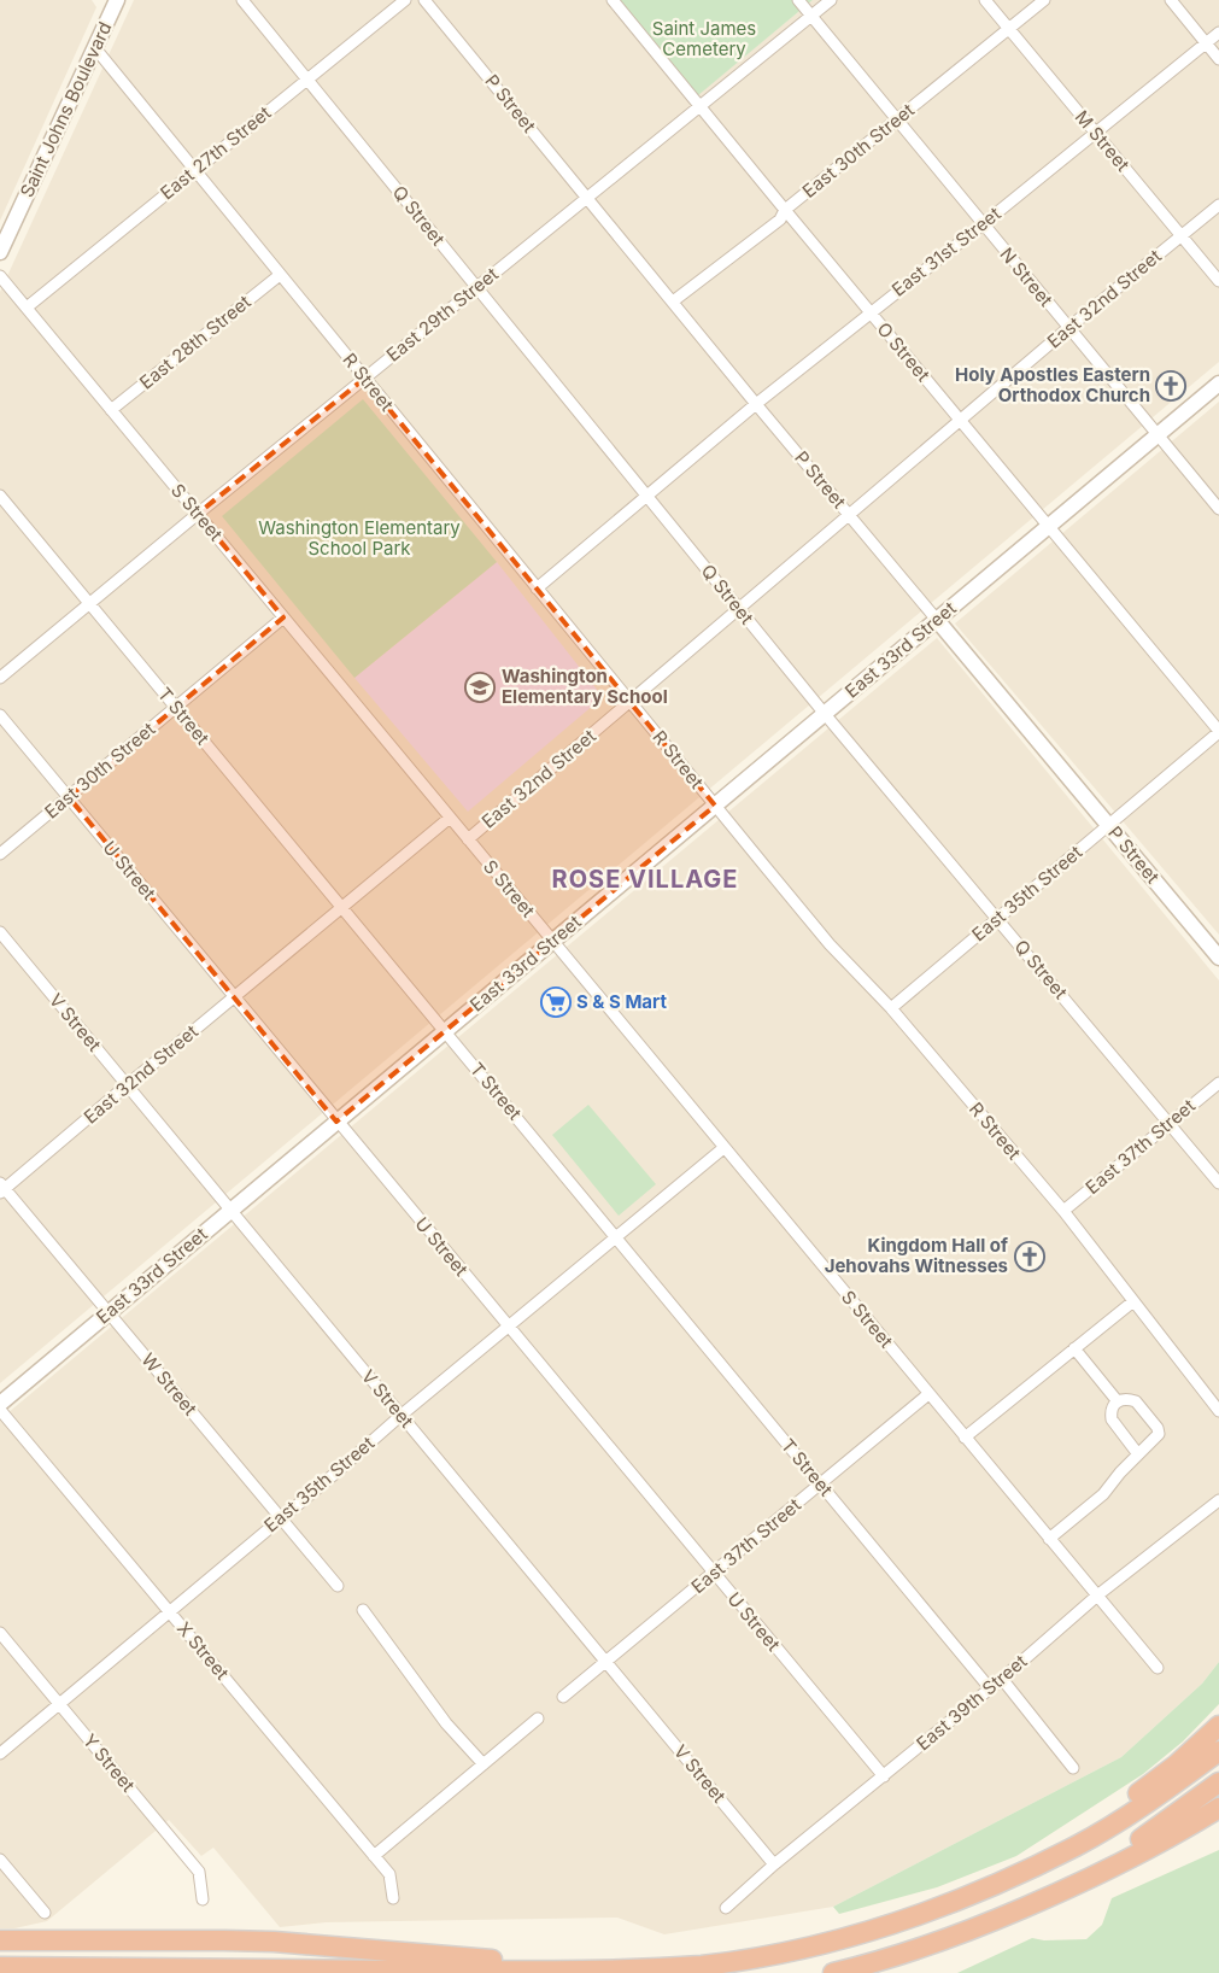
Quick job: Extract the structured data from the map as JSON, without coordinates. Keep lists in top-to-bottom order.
{
  "streets": {
    "street": [
      "P Street",
      "Saint Johns Boulevard",
      "M Street",
      "East 30th Street",
      "East 27th Street",
      "Q Street",
      "East 31st Street",
      "N Street",
      "East 32nd Street",
      "East 29th Street",
      "East 28th Street",
      "O Street",
      "R Street",
      "S Street",
      "East 33rd Street",
      "T Street",
      "U Street",
      "East 35th Street",
      "V Street",
      "East 37th Street",
      "W Street",
      "X Street",
      "East 39th Street",
      "Y Street"
    ]
  },
  "crossings": [
    ["P Street", "East 30th Street"],
    ["P Street", "East 31st Street"],
    ["P Street", "East 32nd Street"],
    ["P Street", "East 29th Street"],
    ["P Street", "East 33rd Street"],
    ["P Street", "East 35th Street"],
    ["Saint Johns Boulevard", "R Street"],
    ["M Street", "East 30th Street"],
    ["M Street", "East 31st Street"],
    ["M Street", "East 32nd Street"],
    ["East 30th Street", "N Street"],
    ["East 30th Street", "O Street"],
    ["East 30th Street", "S Street"],
    ["East 30th Street", "T Street"],
    ["East 30th Street", "U Street"],
    ["East 27th Street", "Q Street"],
    ["East 27th Street", "R Street"],
    ["East 27th Street", "S Street"],
    ["Q Street", "East 31st Street"],
    ["Q Street", "East 32nd Street"],
    ["Q Street", "East 29th Street"],
    ["Q Street", "East 33rd Street"],
    ["Q Street", "East 35th Street"],
    ["Q Street", "East 37th Street"],
    ["East 31st Street", "N Street"],
    ["East 31st Street", "O Street"],
    ["East 31st Street", "R Street"],
    ["N Street", "East 32nd Street"],
    ["N Street", "East 29th Street"],
    ["N Street", "East 33rd Street"],
    ["East 32nd Street", "O Street"],
    ["East 32nd Street", "R Street"],
    ["East 32nd Street", "S Street"],
    ["East 32nd Street", "T Street"],
    ["East 32nd Street", "U Street"],
    ["East 32nd Street", "V Street"],
    ["East 32nd Street", "W Street"],
    ["East 29th Street", "O Street"],
    ["East 29th Street", "R Street"],
    ["East 29th Street", "S Street"],
    ["East 29th Street", "T Street"],
    ["East 28th Street", "R Street"],
    ["East 28th Street", "S Street"],
    ["O Street", "East 33rd Street"],
    ["O Street", "East 35th Street"],
    ["R Street", "East 33rd Street"],
    ["R Street", "East 35th Street"],
    ["R Street", "East 37th Street"],
    ["S Street", "East 33rd Street"],
    ["S Street", "East 35th Street"],
    ["S Street", "East 37th Street"],
    ["S Street", "East 39th Street"],
    ["East 33rd Street", "T Street"],
    ["East 33rd Street", "U Street"],
    ["East 33rd Street", "V Street"],
    ["East 33rd Street", "W Street"],
    ["T Street", "East 35th Street"],
    ["T Street", "East 37th Street"],
    ["T Street", "East 39th Street"],
    ["U Street", "East 35th Street"],
    ["U Street", "East 37th Street"],
    ["U Street", "East 39th Street"],
    ["East 35th Street", "V Street"],
    ["East 35th Street", "W Street"],
    ["East 35th Street", "X Street"],
    ["East 35th Street", "Y Street"],
    ["V Street", "East 37th Street"],
    ["V Street", "East 39th Street"]
  ],
  "districts": ["ROSE VILLAGE"],
  "parks": ["Saint James Cemetery", "Washington Elementary School Park"],
  "places": {
    "church": ["Holy Apostles Eastern Orthodox Church", "Kingdom Hall of Jehovahs Witnesses"],
    "school or university": ["Washington Elementary School"],
    "supermarket": ["S & S Mart"]
  }
}
